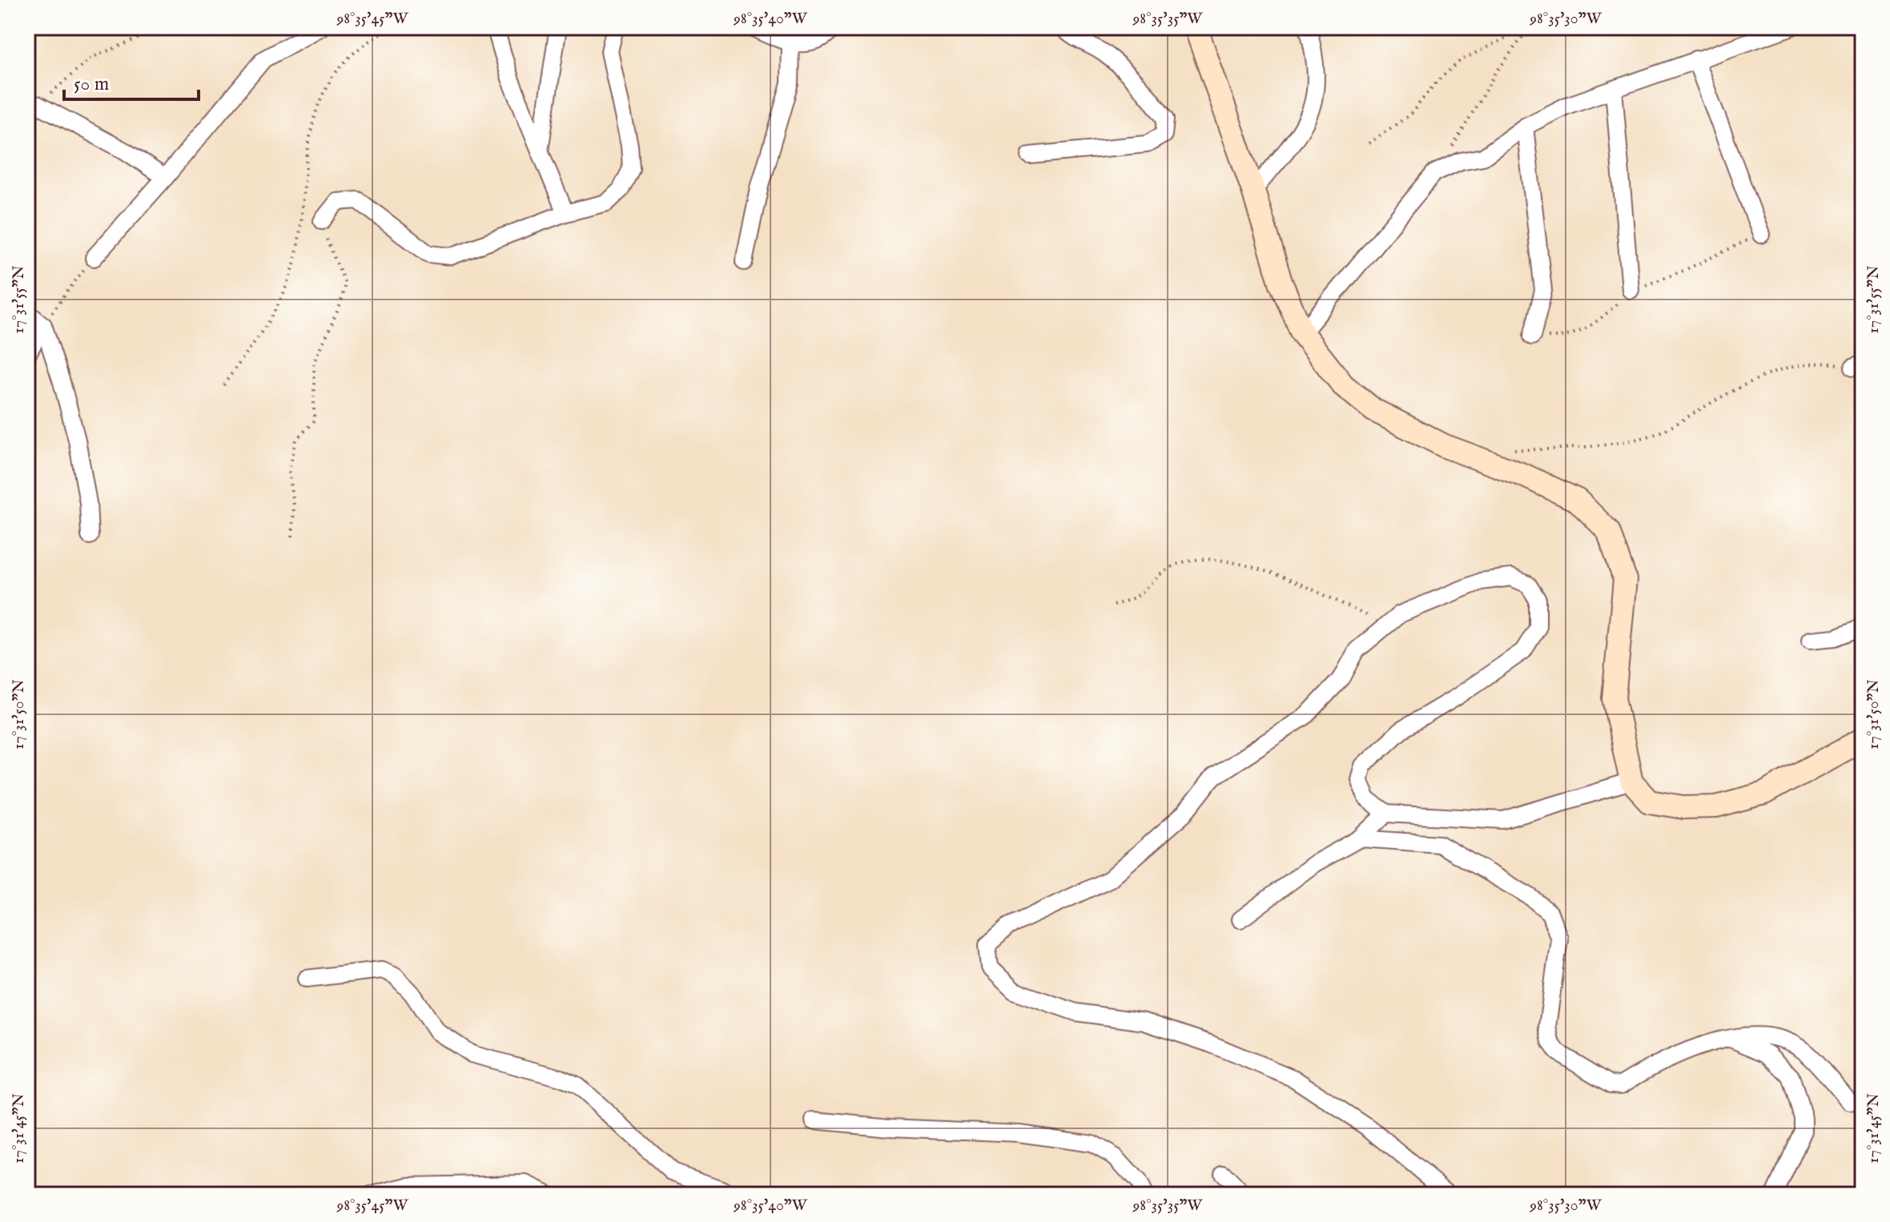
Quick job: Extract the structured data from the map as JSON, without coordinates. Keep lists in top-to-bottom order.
{
  "scale_bar": "50 m",
  "coordinates": [
    "98°35'45\"W",
    "98°35'40\"W",
    "98°35'35\"W",
    "98°35'30\"W",
    "17°31'55\"N",
    "17°31'50\"N",
    "17°31'45\"N"
  ]
}
